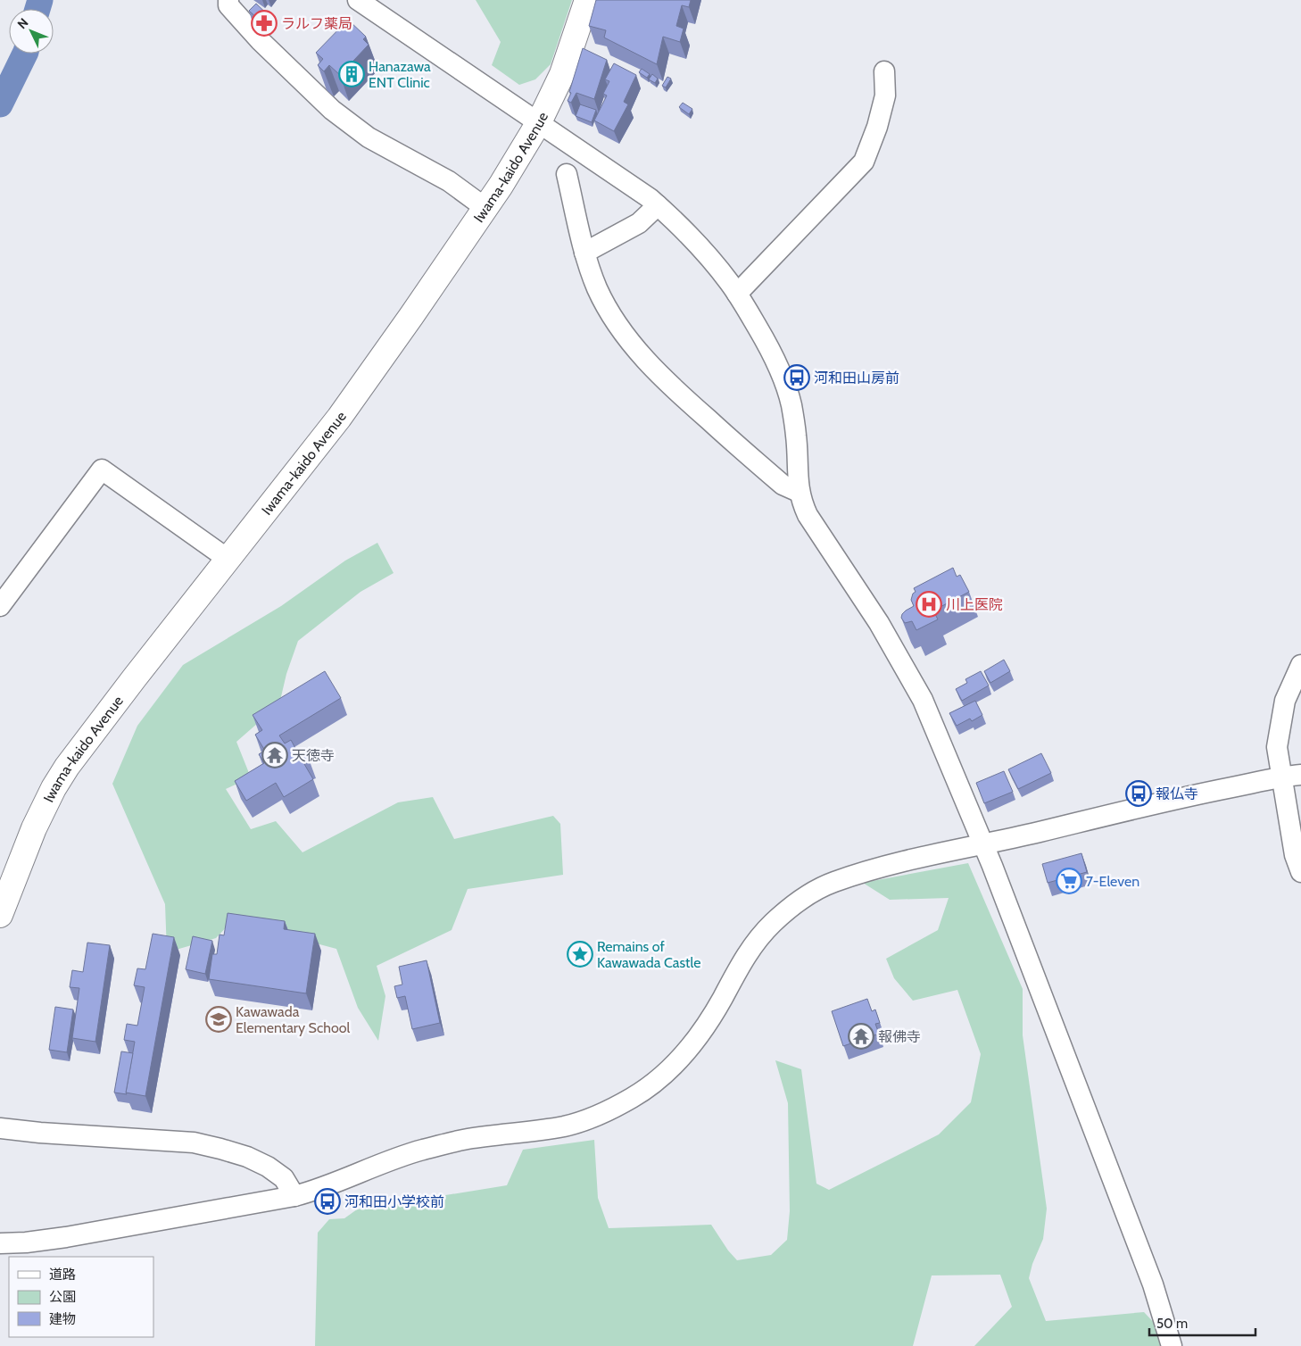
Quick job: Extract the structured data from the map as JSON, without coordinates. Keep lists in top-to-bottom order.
{
  "streets": {
    "main road": ["Iwama-kaido Avenue"]
  },
  "places": {
    "pharmacy": ["ラルフ薬局"],
    "building": ["Hanazawa ENT Clinic"],
    "bus stop": ["河和田山房前", "報仏寺", "河和田小学校前"],
    "hospital": ["川上医院"],
    "temple": ["天徳寺", "報佛寺"],
    "supermarket": ["7-Eleven"],
    "place": ["Remains of Kawawada Castle"],
    "school or university": ["Kawawada Elementary School"]
  },
  "legend": ["道路", "公園", "建物"],
  "scale_bar": "50 m",
  "north": "top left"
}
